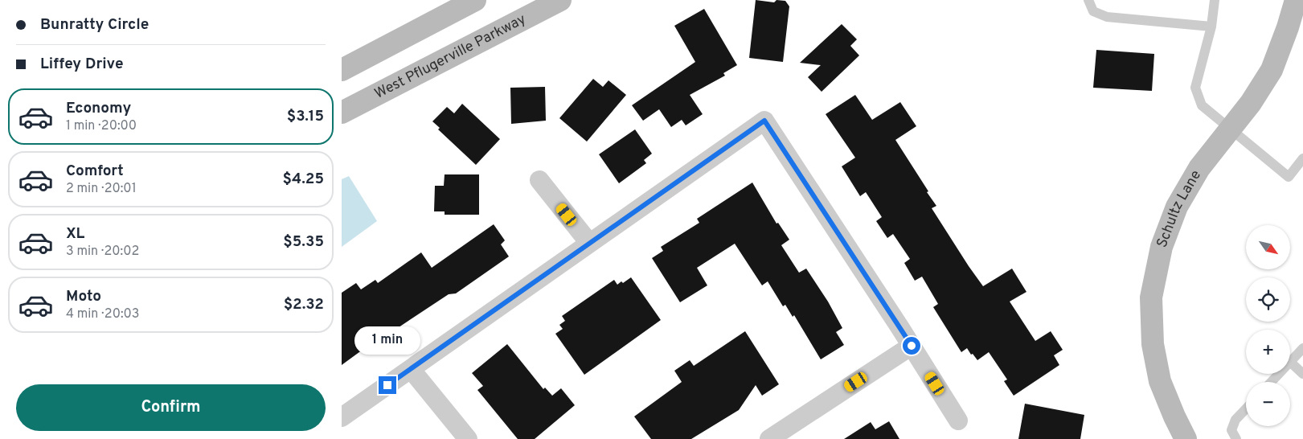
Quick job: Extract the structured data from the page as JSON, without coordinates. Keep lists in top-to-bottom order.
{
  "streets": {
    "street": ["West Pflugerville Parkway", "Schultz Lane"]
  },
  "north": "bottom right",
  "page": {
    "banner": ["Bunratty Circle", "Liffey Drive"],
    "list": [
      {
        "name": "Economy",
        "note": "1 min · 20:00",
        "value": "$3.15"
      },
      {
        "name": "Comfort",
        "note": "2 min · 20:01",
        "value": "$4.25"
      },
      {
        "name": "XL",
        "note": "3 min · 20:02",
        "value": "$5.35"
      },
      {
        "name": "Moto",
        "note": "4 min · 20:03",
        "value": "$2.32"
      }
    ],
    "map_buttons": ["+", "−"],
    "bubble": "1 min",
    "buttons": "Confirm"
  }
}
